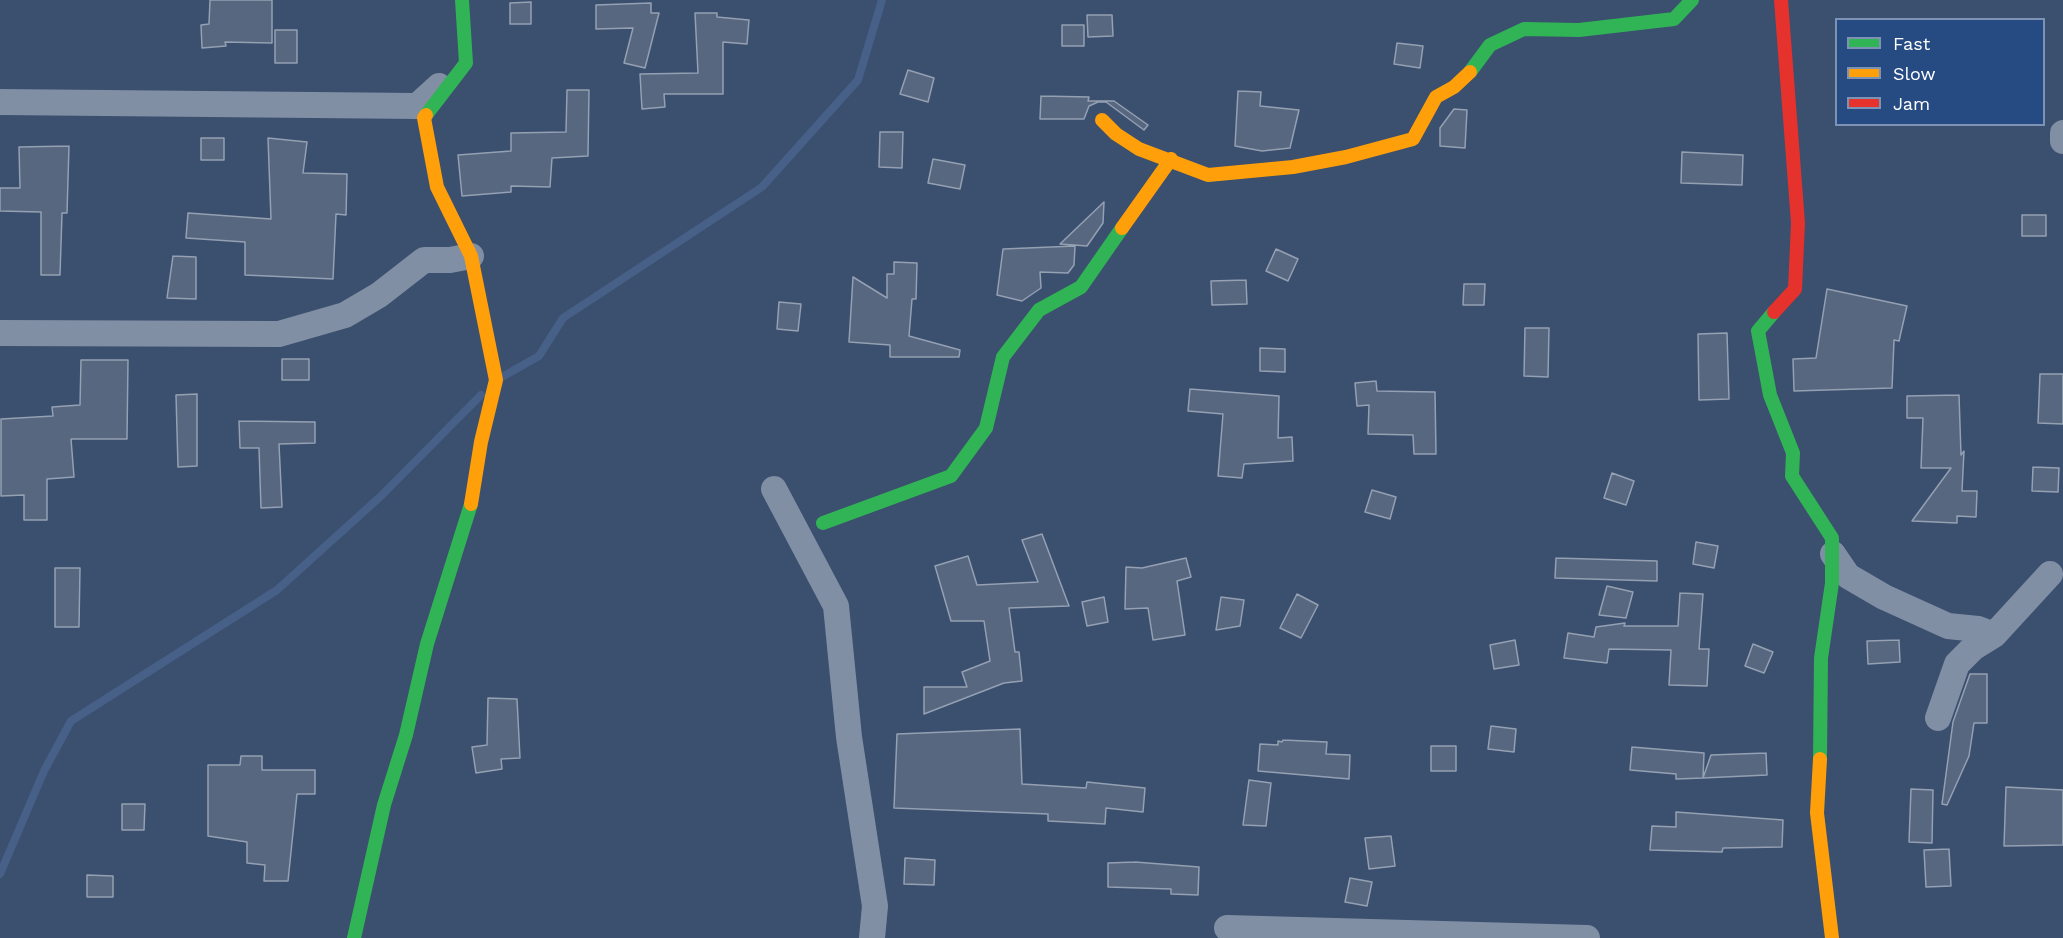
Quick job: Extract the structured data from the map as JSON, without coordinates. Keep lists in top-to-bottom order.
{
  "legend": ["Fast", "Slow", "Jam"]
}
